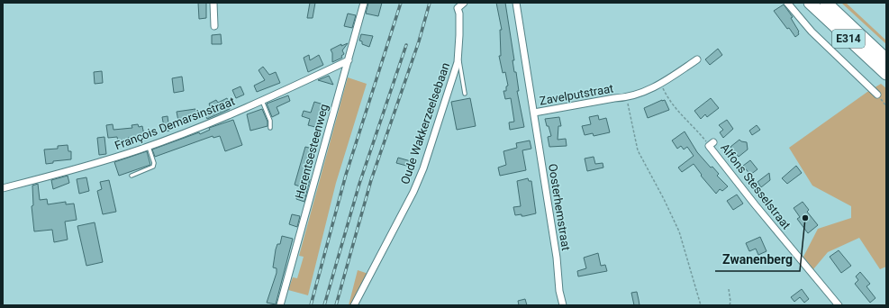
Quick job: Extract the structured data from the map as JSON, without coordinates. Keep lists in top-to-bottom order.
{
  "streets": {
    "highway": ["E314"],
    "street": [
      "Zavelputstraat",
      "François Demarsinstraat",
      "Oude Wakkerzeelsebaan",
      "Herentsesteenweg",
      "Alfons Stesselstraat",
      "Oosterhemstraat"
    ]
  },
  "crossings": [
    ["Zavelputstraat", "Oosterhemstraat"],
    ["François Demarsinstraat", "Herentsesteenweg"]
  ],
  "places": ["Zwanenberg"]
}
